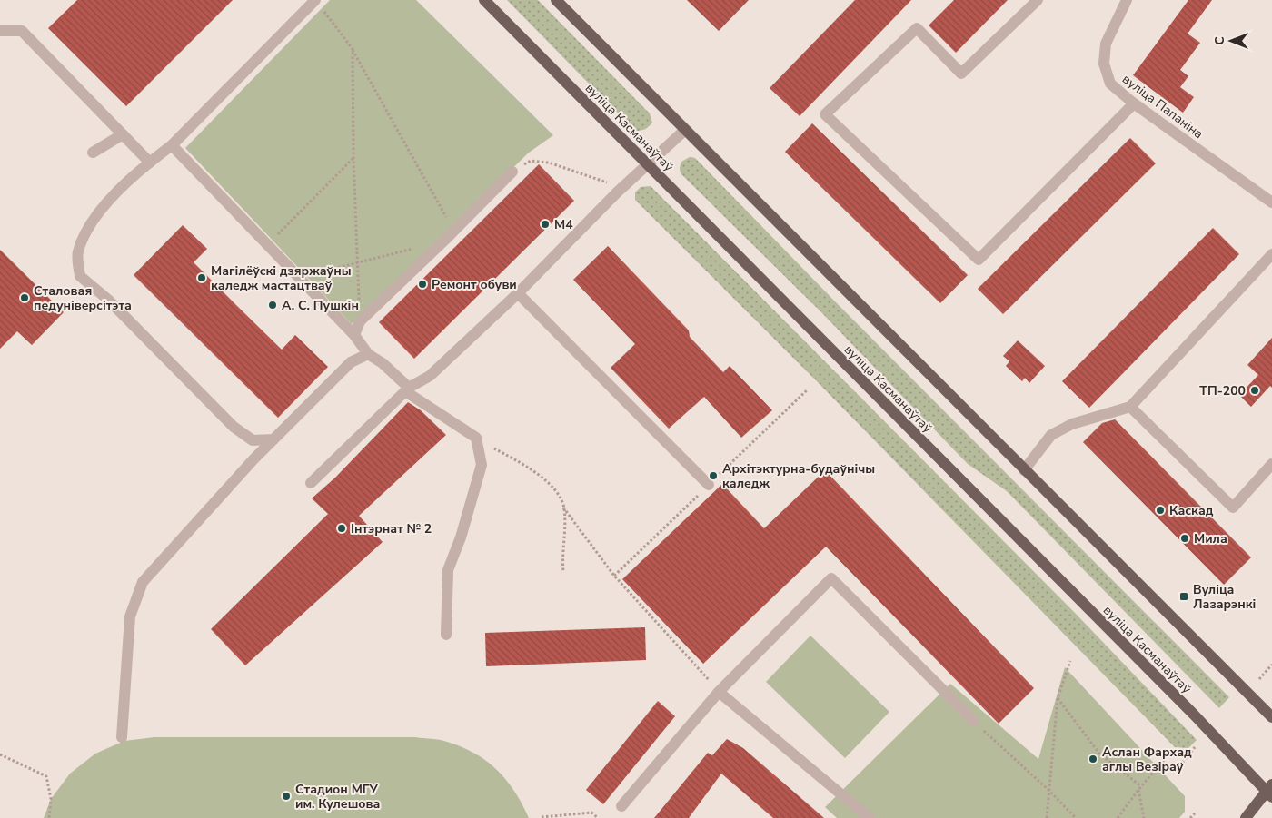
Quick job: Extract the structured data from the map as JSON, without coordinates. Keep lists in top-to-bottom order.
{
  "streets": {
    "main road": ["вуліца Касманаўтаў"],
    "street": ["вуліца Папаніна"]
  },
  "places": {
    "other": [
      "M4",
      "Магілёўскі дзяржаўны каледж мастацтваў",
      "Ремонт обуви",
      "Сталовая педуніверсітэта",
      "А. С. Пушкін",
      "ТП-200",
      "Архітэктурна-будаўнічы каледж",
      "Каскад",
      "Інтэрнат № 2",
      "Мила",
      "Аслан Фархад аглы Везіраў",
      "Стадион МГУ им. Кулешова"
    ],
    "transit": ["Вуліца Лазарэнкі"]
  },
  "north": "left"
}
